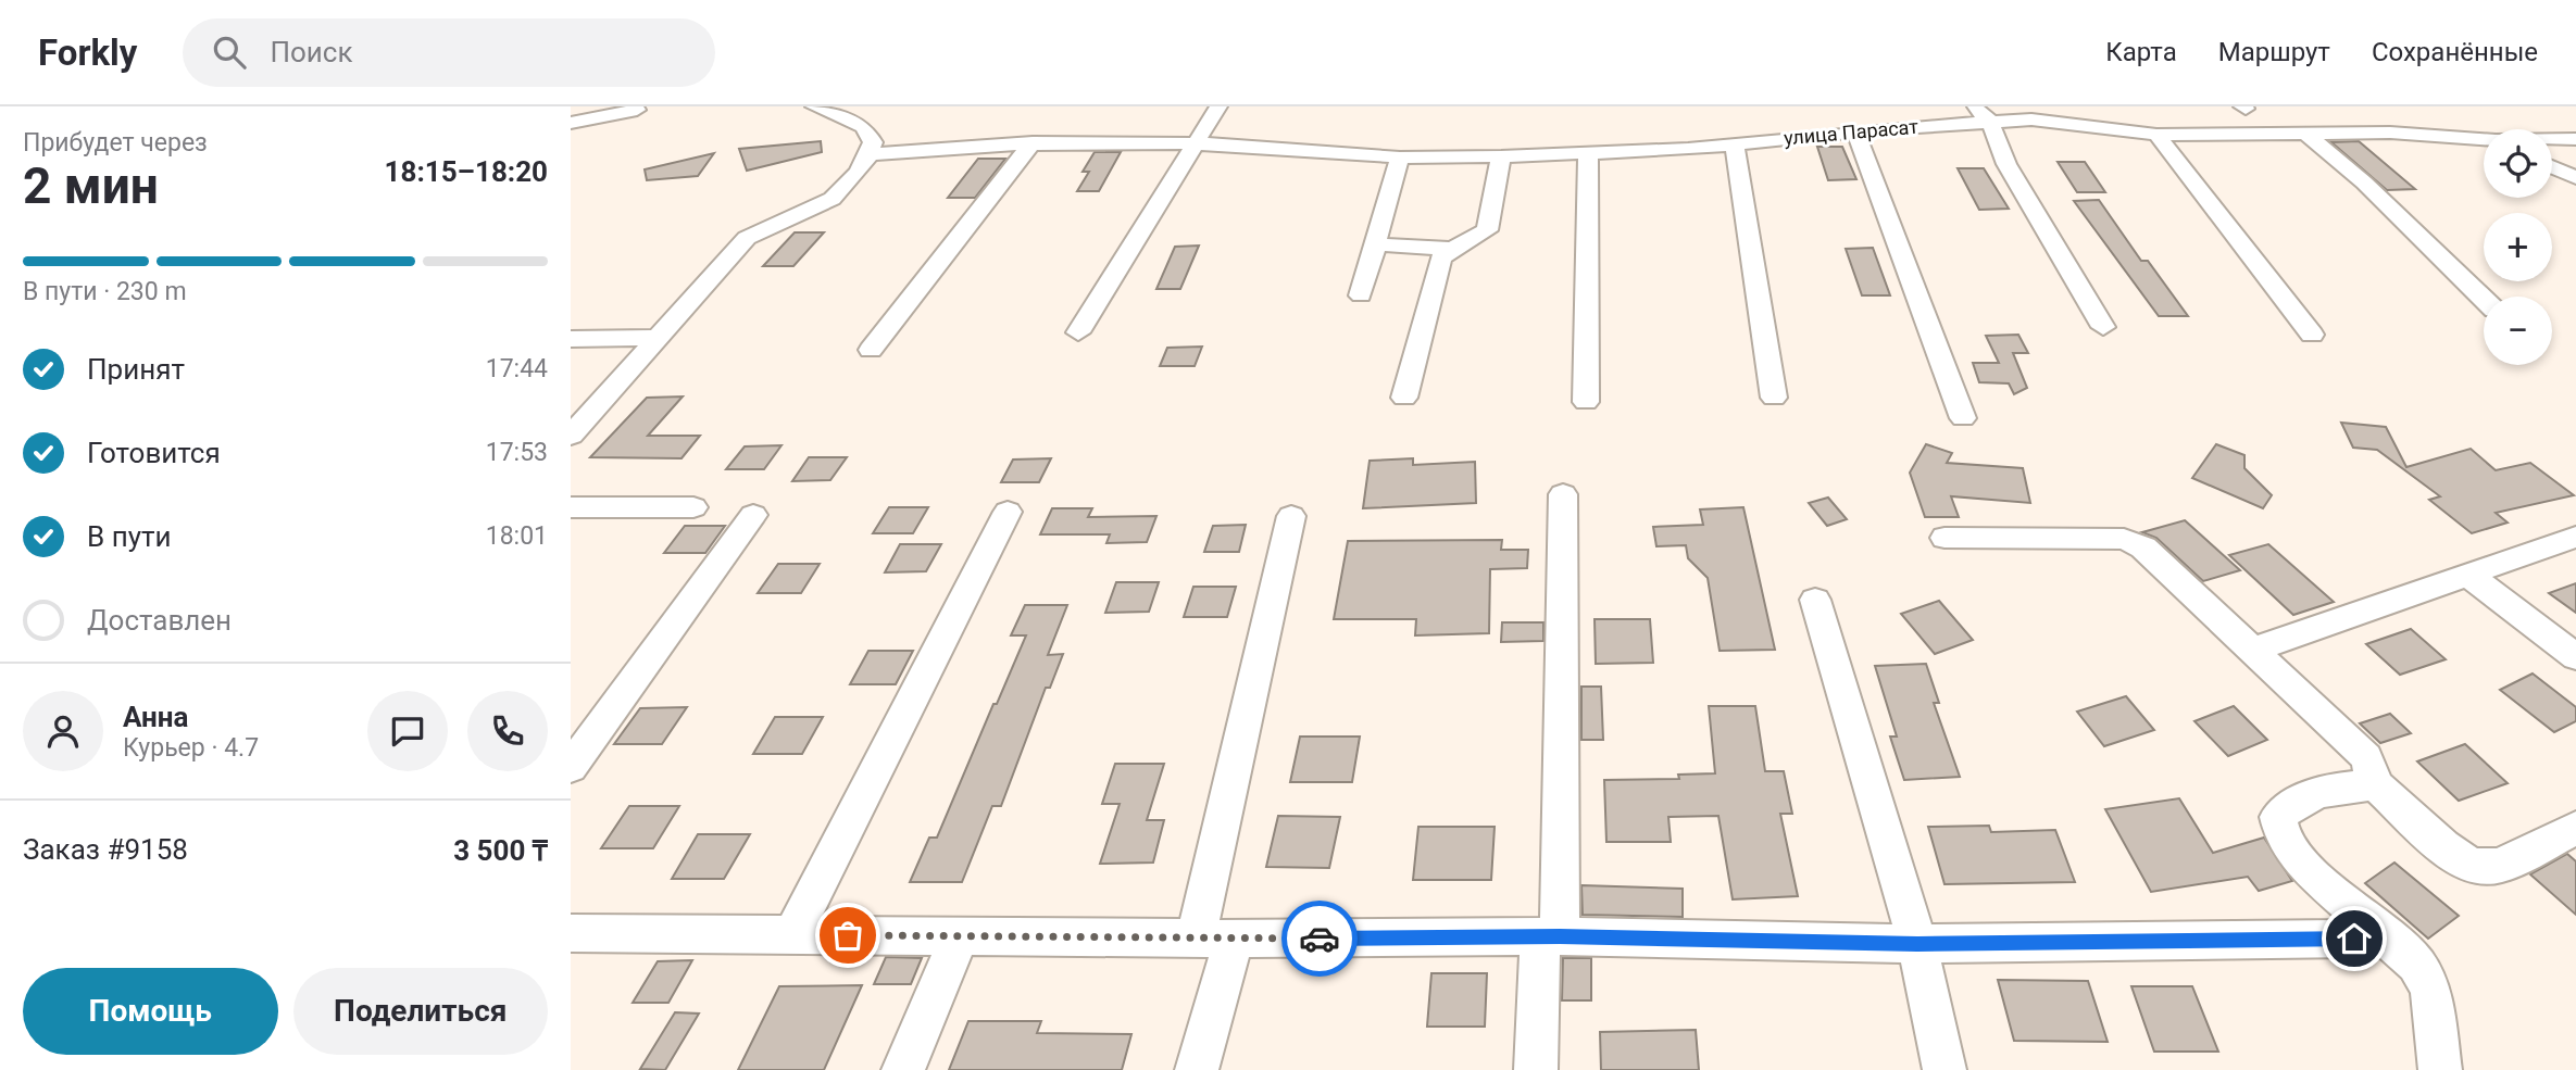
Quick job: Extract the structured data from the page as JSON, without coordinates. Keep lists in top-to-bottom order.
{
  "streets": {
    "street": ["улица Парасат"]
  },
  "page": {
    "header": "Forkly",
    "search": "Поиск",
    "nav": ["Карта", "Маршрут", "Сохранённые"],
    "heading": ["2 мин", "Прибудет через", "18:15–18:20"],
    "panel": [
      "Анна",
      "Курьер · 4.7",
      "Заказ #9158",
      "3 500 ₸"
    ],
    "map_buttons": ["+", "−"],
    "bar": "В пути · 230 m",
    "list": [
      ["Принят", "17:44"],
      ["Готовится", "17:53"],
      ["В пути", "18:01"],
      "Доставлен"
    ],
    "buttons": ["Помощь", "Поделиться"]
  }
}
